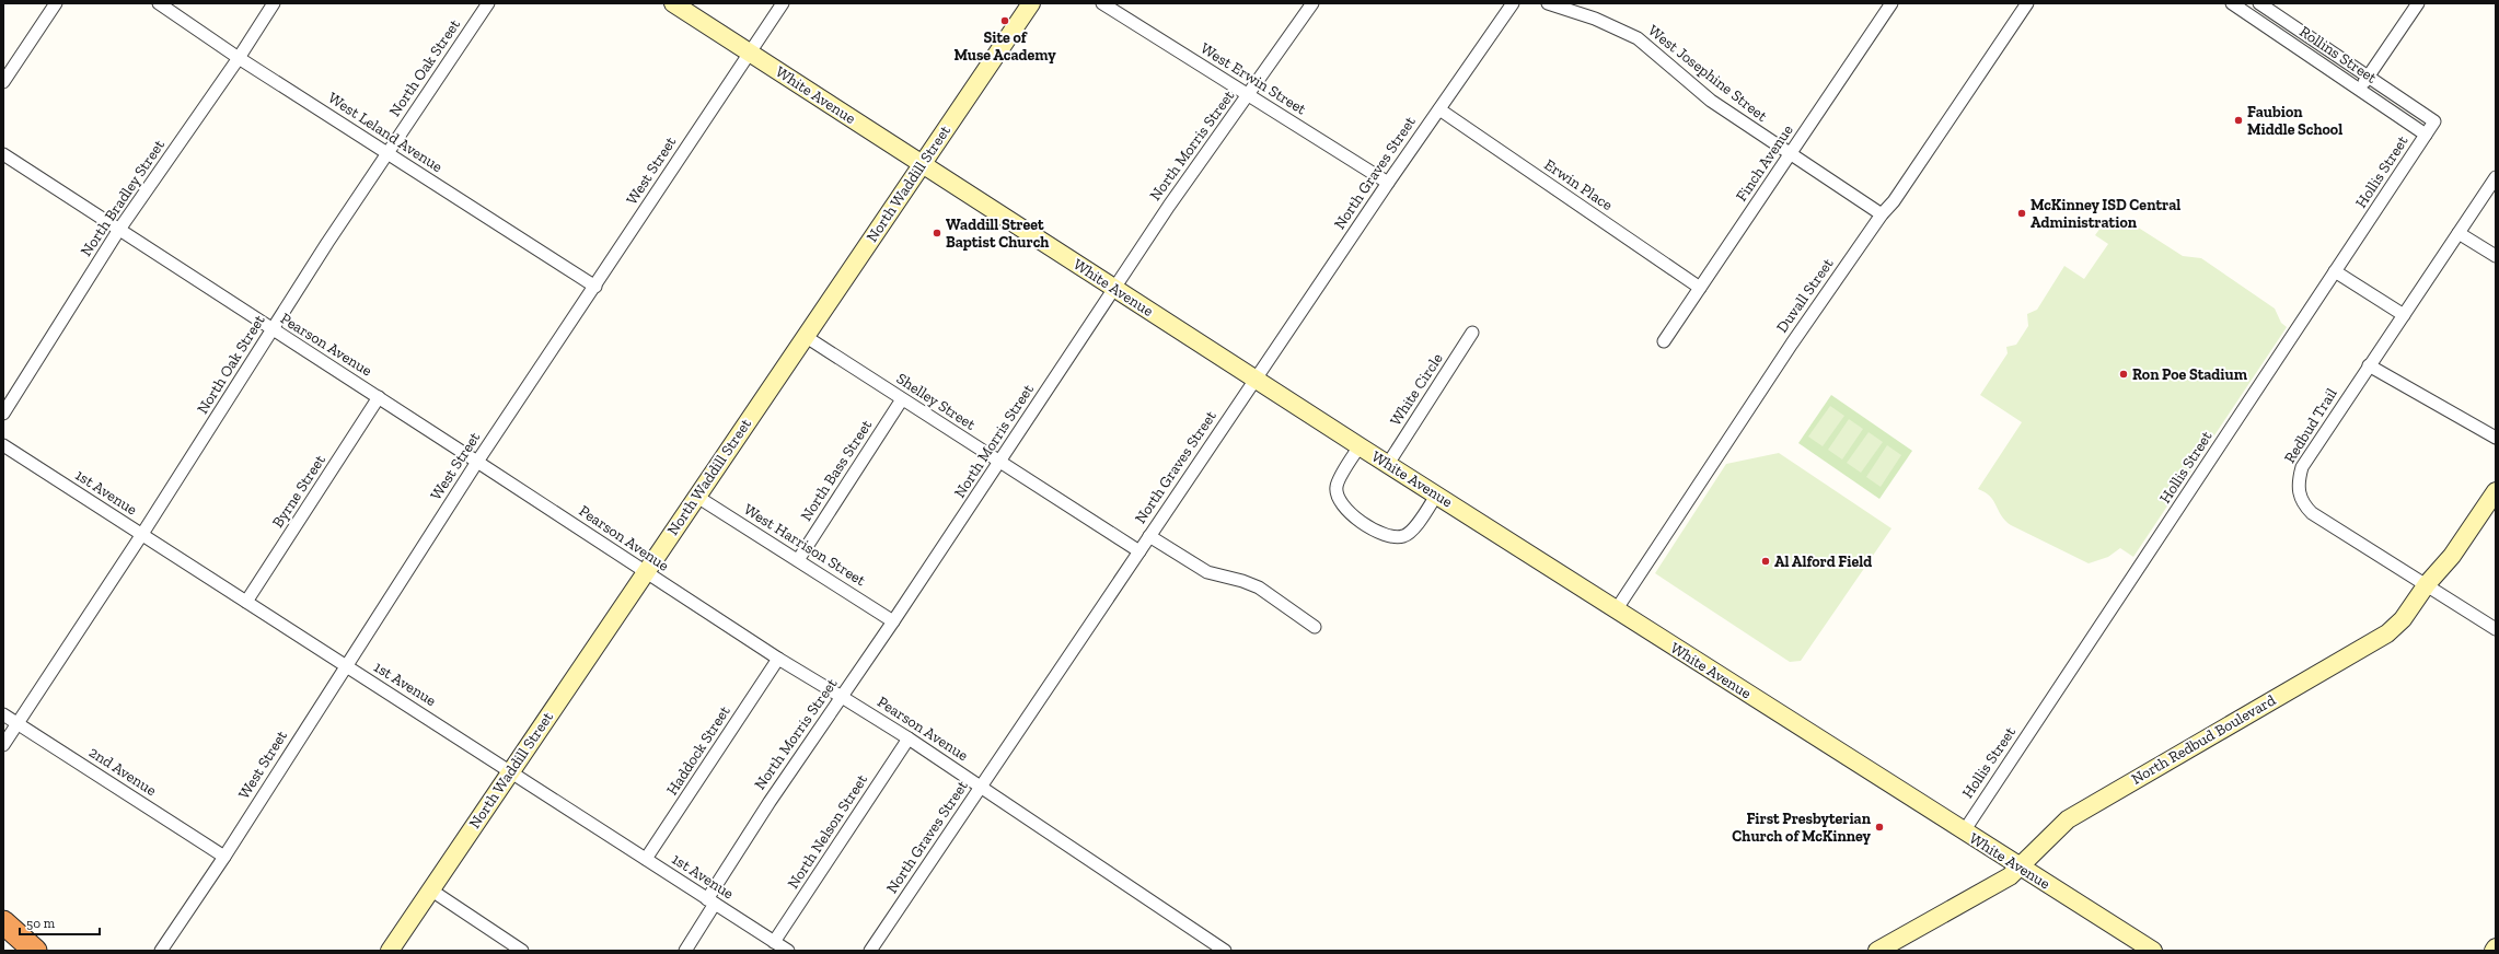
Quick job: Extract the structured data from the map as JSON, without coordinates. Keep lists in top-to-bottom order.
{
  "streets": {
    "street": [
      "Rollins Street",
      "North Oak Street",
      "West Josephine Street",
      "West Erwin Street",
      "White Avenue",
      "West Leland Avenue",
      "North Morris Street",
      "Finch Avenue",
      "West Street",
      "Hollis Street",
      "North Graves Street",
      "North Waddill Street",
      "Erwin Place",
      "North Bradley Street",
      "Duvall Street",
      "Pearson Avenue",
      "White Circle",
      "Shelley Street",
      "Redbud Trail",
      "North Bass Street",
      "Byrne Street",
      "1st Avenue",
      "West Harrison Street",
      "North Redbud Boulevard",
      "Haddock Street",
      "2nd Avenue",
      "North Nelson Street"
    ]
  },
  "crossings": [
    ["Rollins Street", "Hollis Street"],
    ["North Oak Street", "West Leland Avenue"],
    ["North Oak Street", "Pearson Avenue"],
    ["North Oak Street", "1st Avenue"],
    ["North Oak Street", "2nd Avenue"],
    ["West Josephine Street", "Finch Avenue"],
    ["West Josephine Street", "Duvall Street"],
    ["West Erwin Street", "North Morris Street"],
    ["West Erwin Street", "North Graves Street"],
    ["White Avenue", "North Morris Street"],
    ["White Avenue", "West Street"],
    ["White Avenue", "Hollis Street"],
    ["White Avenue", "North Graves Street"],
    ["White Avenue", "North Waddill Street"],
    ["White Avenue", "Duvall Street"],
    ["White Avenue", "White Circle"],
    ["White Avenue", "North Redbud Boulevard"],
    ["West Leland Avenue", "West Street"],
    ["West Leland Avenue", "North Bradley Street"],
    ["North Morris Street", "Pearson Avenue"],
    ["North Morris Street", "Shelley Street"],
    ["North Morris Street", "1st Avenue"],
    ["North Morris Street", "West Harrison Street"],
    ["Finch Avenue", "Erwin Place"],
    ["West Street", "Pearson Avenue"],
    ["West Street", "1st Avenue"],
    ["West Street", "2nd Avenue"],
    ["North Graves Street", "Erwin Place"],
    ["North Graves Street", "Pearson Avenue"],
    ["North Graves Street", "Shelley Street"],
    ["North Waddill Street", "Pearson Avenue"],
    ["North Waddill Street", "Shelley Street"],
    ["North Waddill Street", "1st Avenue"],
    ["North Waddill Street", "West Harrison Street"],
    ["North Bradley Street", "Pearson Avenue"],
    ["Pearson Avenue", "Byrne Street"],
    ["Pearson Avenue", "Haddock Street"],
    ["Pearson Avenue", "North Nelson Street"],
    ["Shelley Street", "North Bass Street"],
    ["Redbud Trail", "North Redbud Boulevard"],
    ["North Bass Street", "West Harrison Street"],
    ["Byrne Street", "1st Avenue"],
    ["1st Avenue", "Haddock Street"],
    ["1st Avenue", "North Nelson Street"]
  ],
  "places": [
    "Site of Muse Academy",
    "Faubion Middle School",
    "McKinney ISD Central Administration",
    "Waddill Street Baptist Church",
    "Ron Poe Stadium",
    "Al Alford Field",
    "First Presbyterian Church of McKinney"
  ],
  "scale_bar": "50 m"
}
